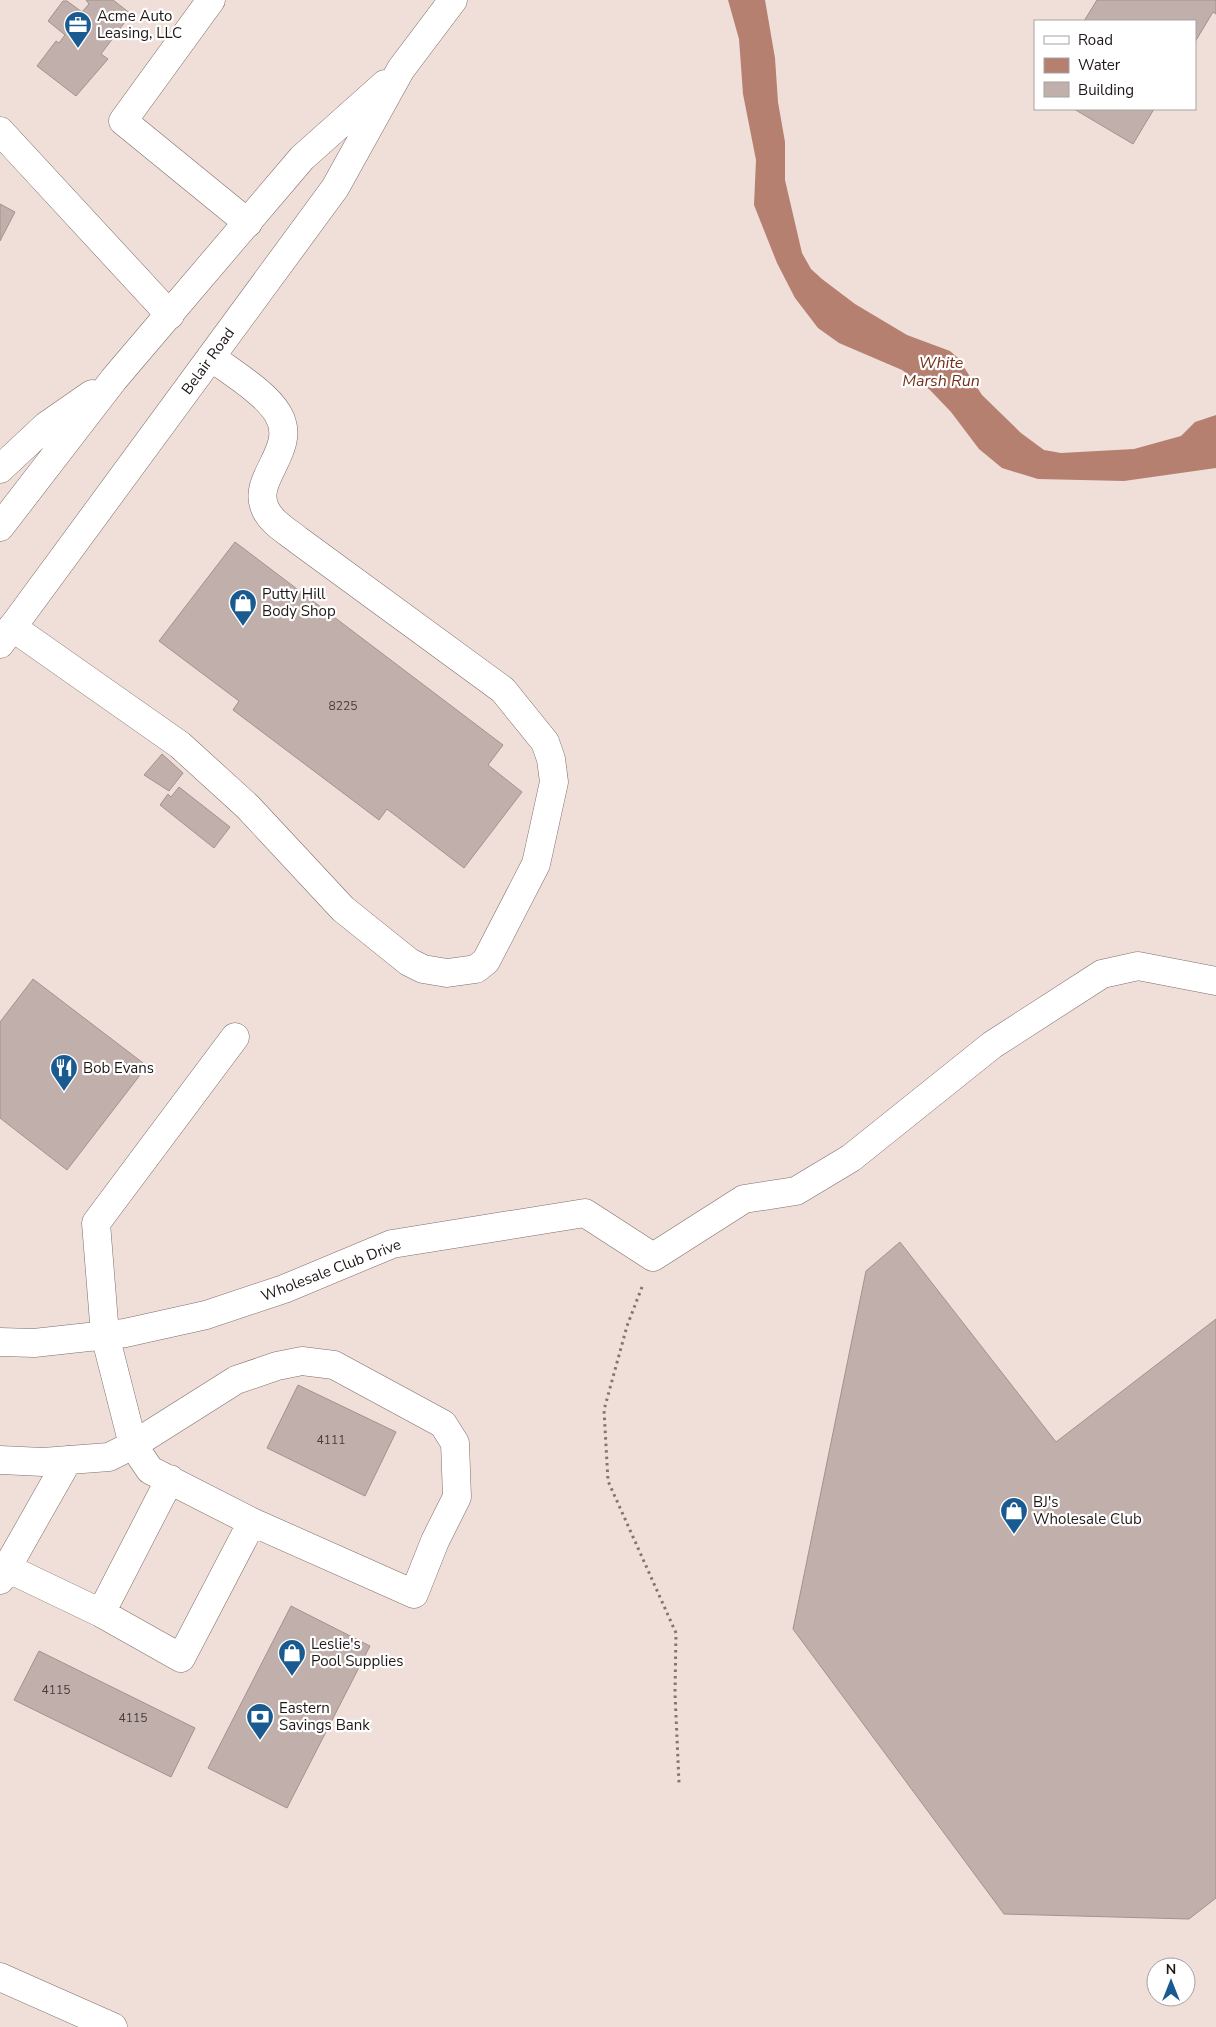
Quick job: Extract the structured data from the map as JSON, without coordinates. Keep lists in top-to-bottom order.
{
  "streets": {
    "main road": ["Belair Road", "Wholesale Club Drive"]
  },
  "water": ["White Marsh Run"],
  "places": {
    "office": ["Acme Auto Leasing, LLC"],
    "shop": ["Putty Hill Body Shop", "BJ's Wholesale Club", "Leslie's Pool Supplies"],
    "restaurant": ["Bob Evans"],
    "bank": ["Eastern Savings Bank"]
  },
  "house_numbers": [
    "8225",
    "4111",
    "4115",
    "4115"
  ],
  "legend": ["Road", "Water", "Building"],
  "north": "top"
}
